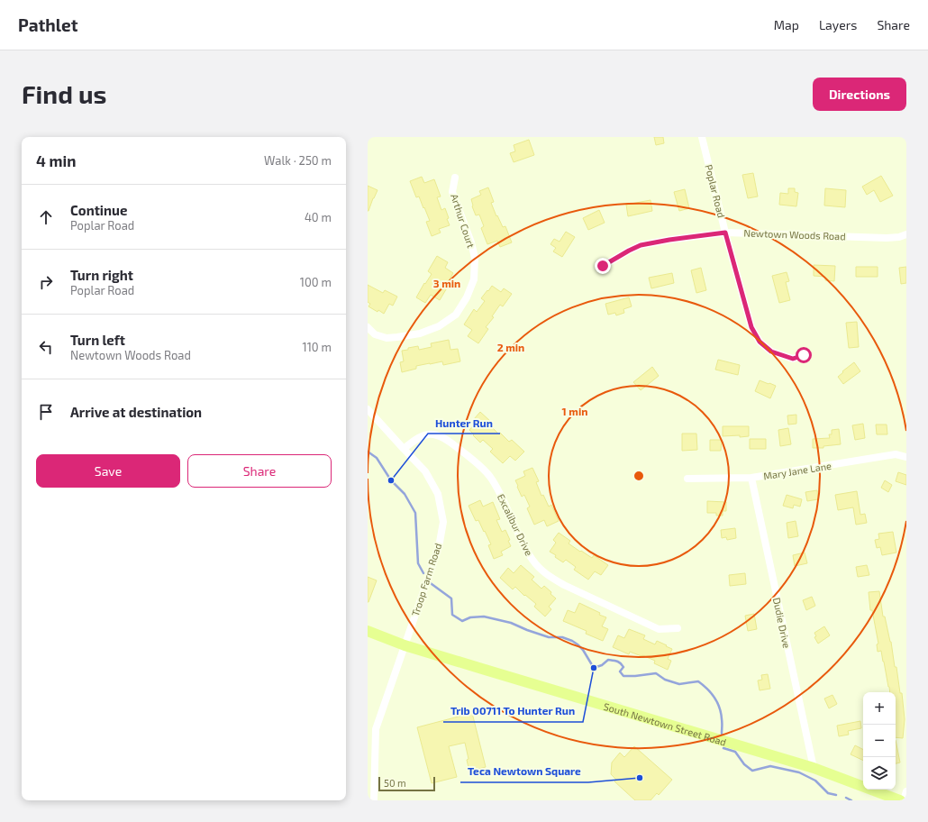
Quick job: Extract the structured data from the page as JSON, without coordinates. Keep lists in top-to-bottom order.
{
  "streets": {
    "main road": ["South Newtown Street Road"],
    "street": [
      "Poplar Road",
      "Arthur Court",
      "Newtown Woods Road",
      "Mary Jane Lane",
      "Excalibur Drive",
      "Troop Farm Road",
      "Dudie Drive"
    ]
  },
  "crossings": [
    ["Poplar Road", "Newtown Woods Road"],
    ["Mary Jane Lane", "Dudie Drive"],
    ["Excalibur Drive", "Troop Farm Road"],
    ["Troop Farm Road", "South Newtown Street Road"],
    ["Dudie Drive", "South Newtown Street Road"]
  ],
  "places": ["Hunter Run", "Trib 00711 To Hunter Run", "Teca Newtown Square"],
  "scale_bar": "50 m",
  "page": {
    "header": "Pathlet",
    "nav": ["Map", "Layers", "Share"],
    "buttons": [
      "Directions",
      ["Save", "Share"]
    ],
    "title": "Find us",
    "heading": ["4 min", "Walk · 250 m"],
    "list": [
      ["Continue", "Poplar Road", "40 m"],
      ["Turn right", "Poplar Road", "100 m"],
      ["Turn left", "Newtown Woods Road", "110 m"],
      "Arrive at destination"
    ],
    "map_buttons": ["+", "−"],
    "scale": "50 m"
  },
  "rings": ["3 min", "2 min", "1 min"]
}
